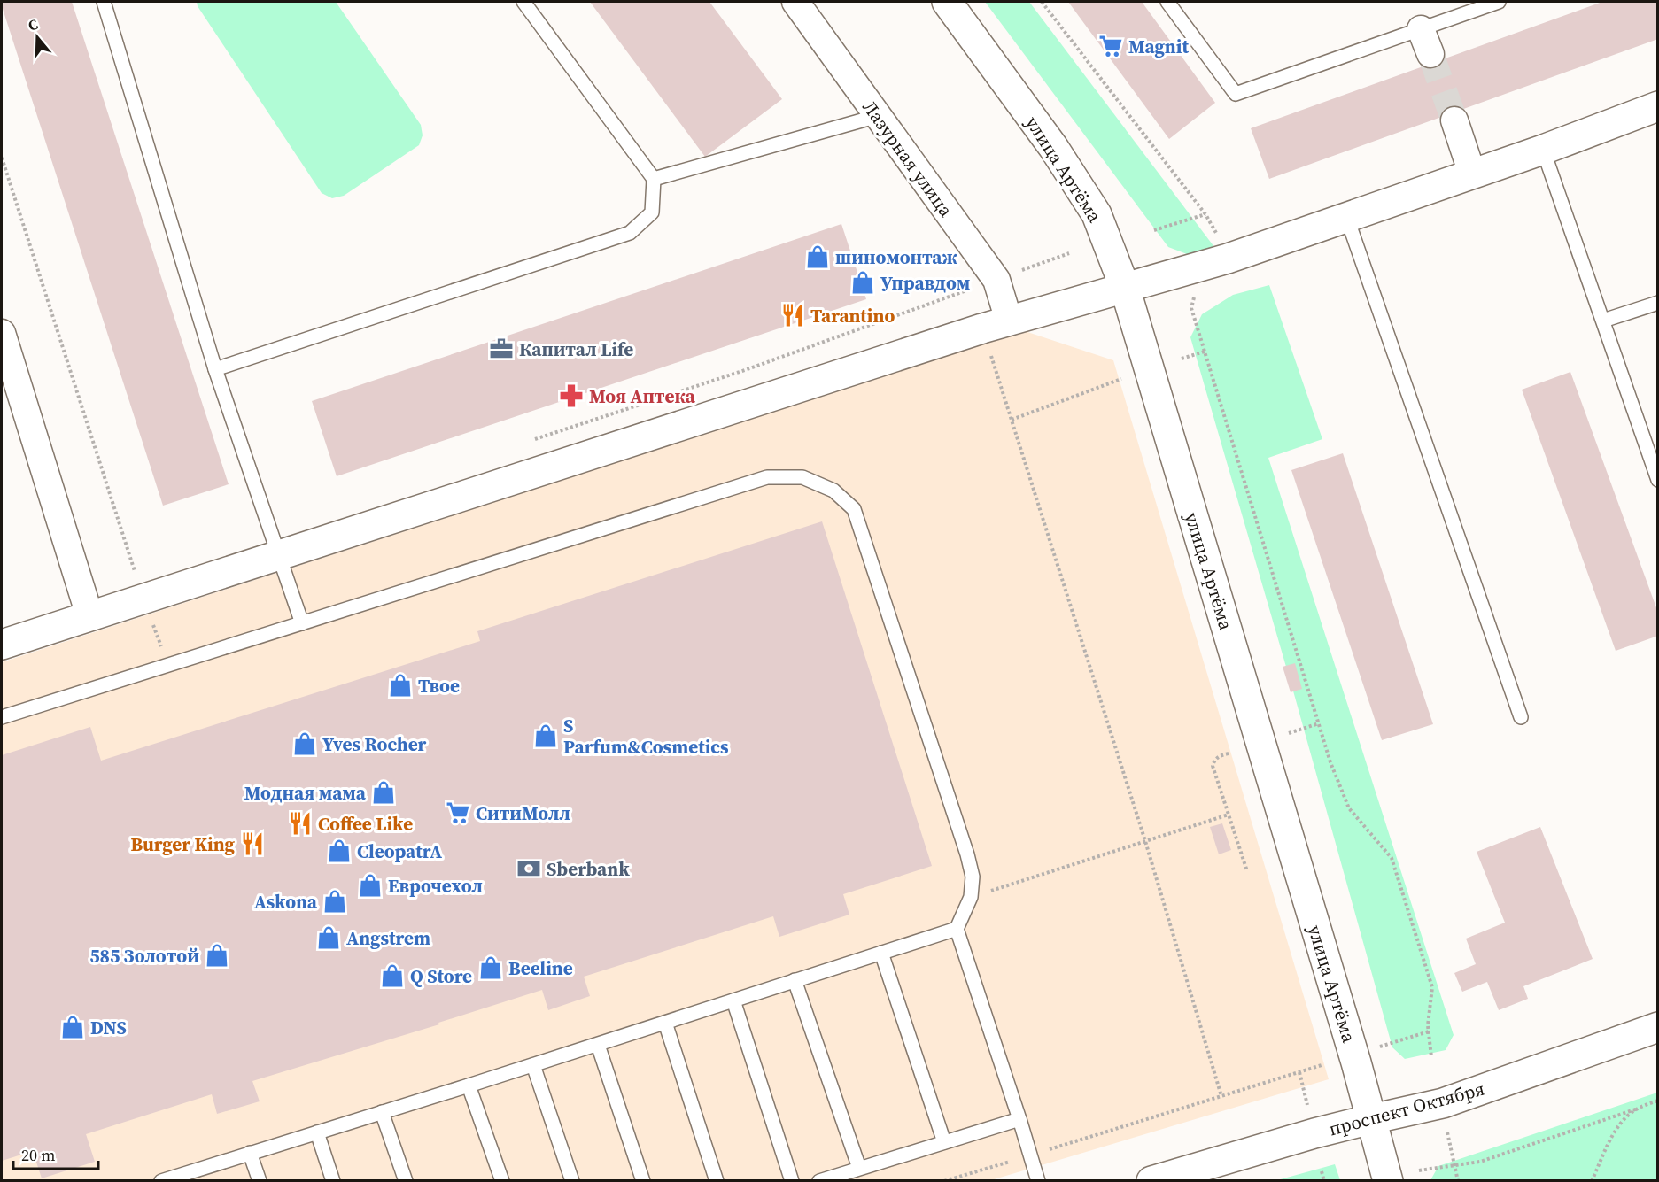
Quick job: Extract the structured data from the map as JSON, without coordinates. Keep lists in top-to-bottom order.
{
  "streets": {
    "street": ["Лазурная улица", "улица Артёма", "проспект Октября"]
  },
  "crossings": [
    ["улица Артёма", "проспект Октября"]
  ],
  "places": {
    "supermarket": ["Magnit", "СитиМолл"],
    "shop": [
      "шиномонтаж",
      "Управдом",
      "Твое",
      "S Parfum&Cosmetics",
      "Yves Rocher",
      "Модная мама",
      "CleopatrA",
      "Еврочехол",
      "Askona",
      "Angstrem",
      "585 Золотой",
      "Beeline",
      "Q Store",
      "DNS"
    ],
    "restaurant": ["Tarantino", "Coffee Like", "Burger King"],
    "office": ["Капитал Life"],
    "pharmacy": ["Моя Аптека"],
    "bank": ["Sberbank"]
  },
  "scale_bar": "20 m",
  "north": "top"
}
